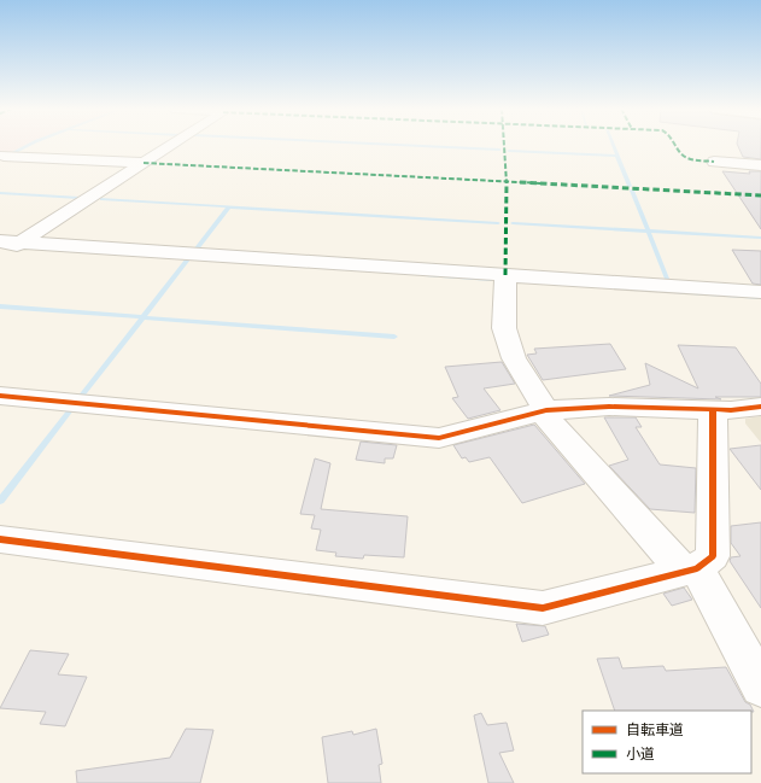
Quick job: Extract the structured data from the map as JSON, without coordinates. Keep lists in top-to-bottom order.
{
  "legend": ["自転車道", "小道"]
}
